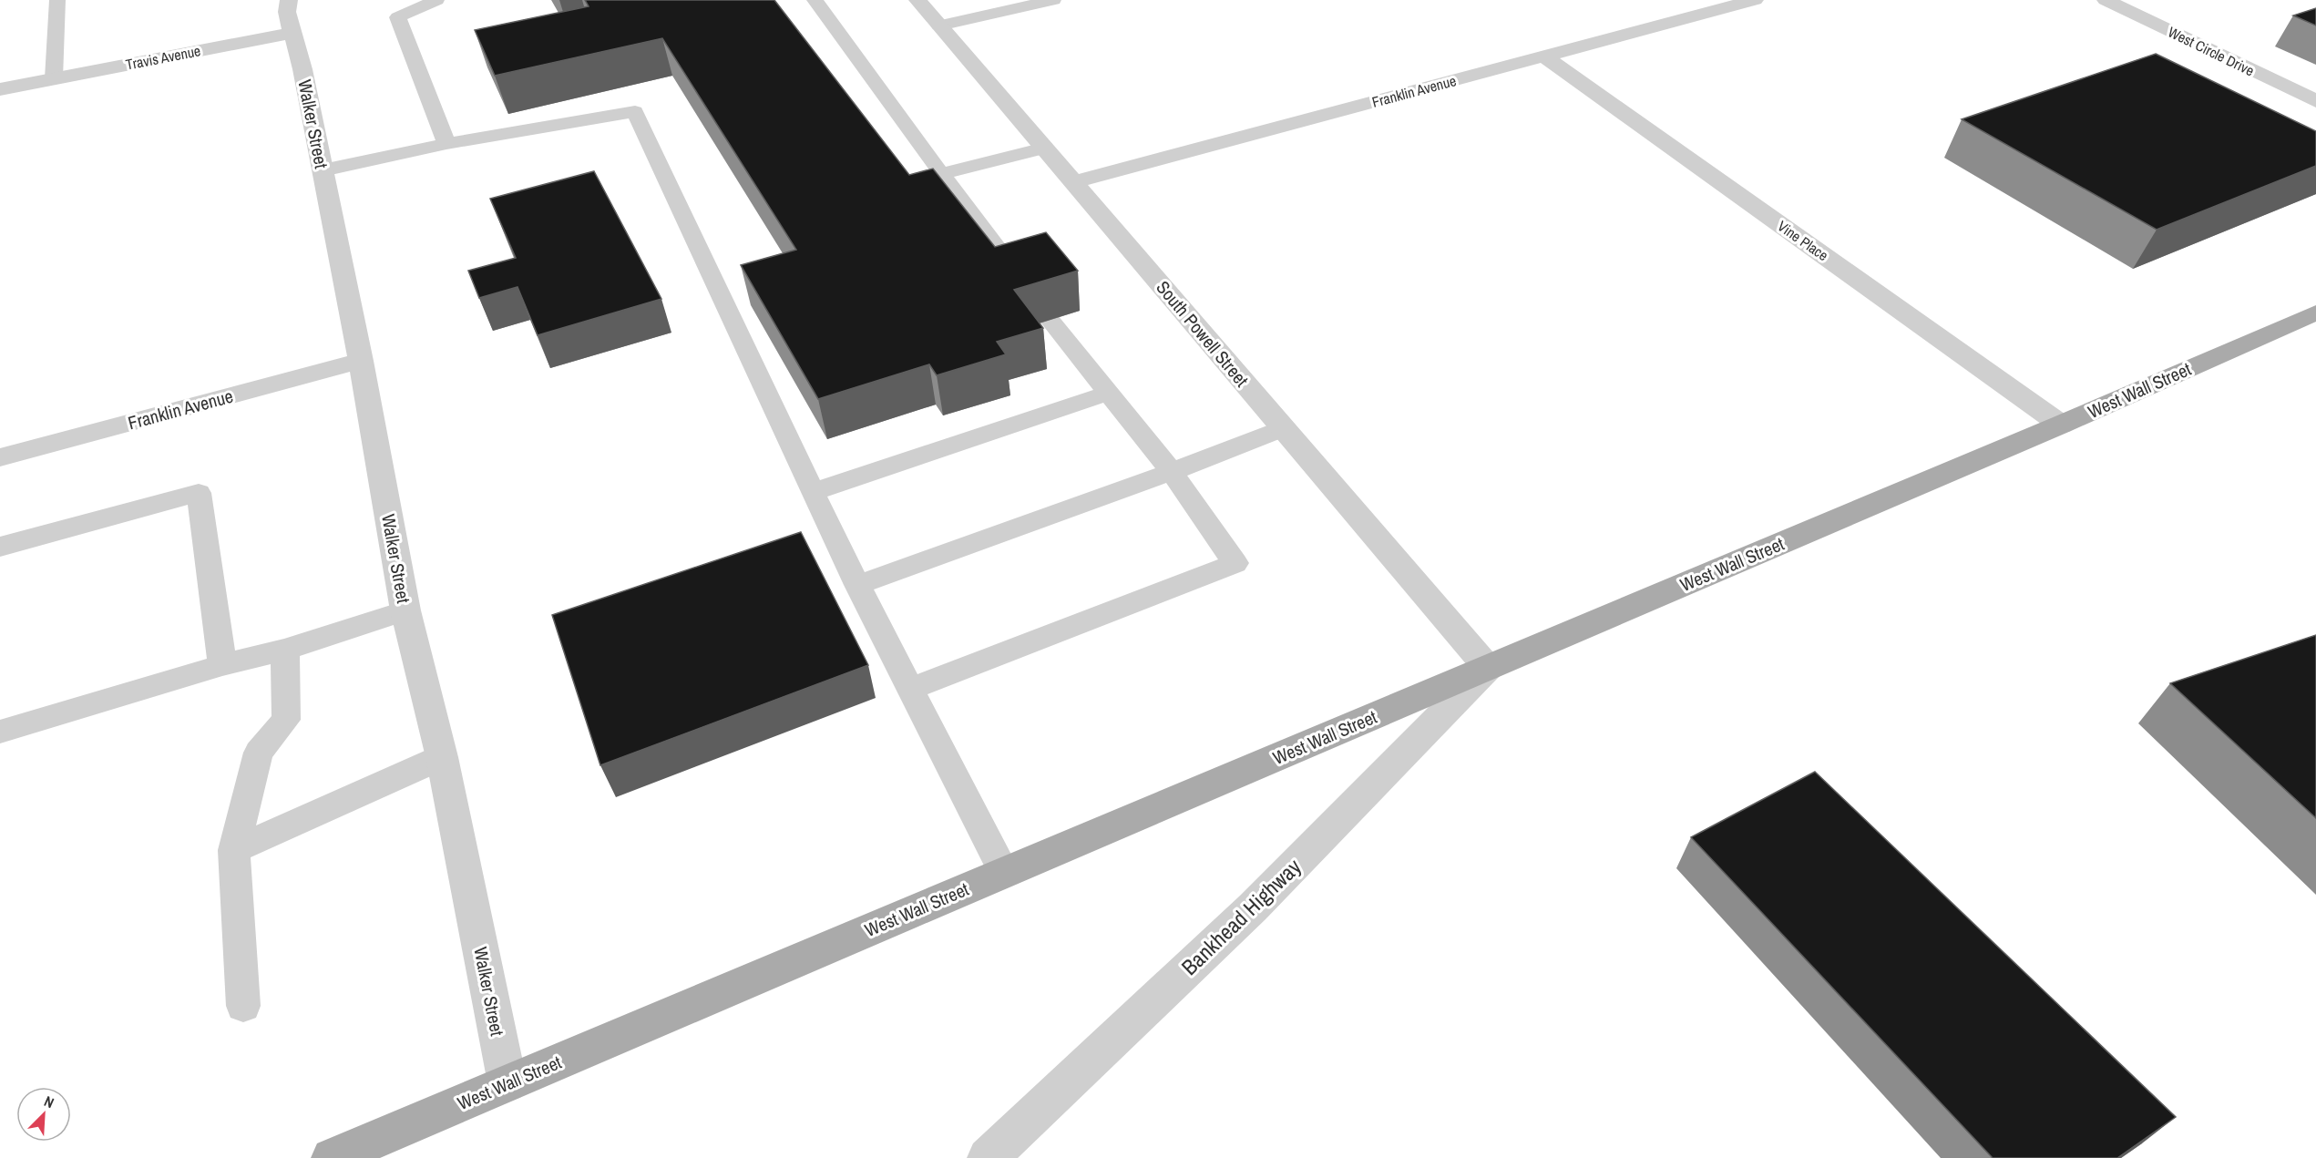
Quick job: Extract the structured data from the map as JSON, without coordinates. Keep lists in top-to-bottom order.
{
  "streets": {
    "main road": ["West Wall Street"],
    "street": [
      "West Circle Drive",
      "Travis Avenue",
      "Franklin Avenue",
      "Walker Street",
      "Vine Place",
      "South Powell Street",
      "Bankhead Highway"
    ]
  },
  "crossings": [
    ["Travis Avenue", "Walker Street"],
    ["Franklin Avenue", "Walker Street"],
    ["Franklin Avenue", "Vine Place"],
    ["Franklin Avenue", "South Powell Street"],
    ["Walker Street", "West Wall Street"],
    ["Vine Place", "West Wall Street"],
    ["South Powell Street", "West Wall Street"],
    ["South Powell Street", "Bankhead Highway"],
    ["West Wall Street", "Bankhead Highway"]
  ],
  "north": "top right"
}
